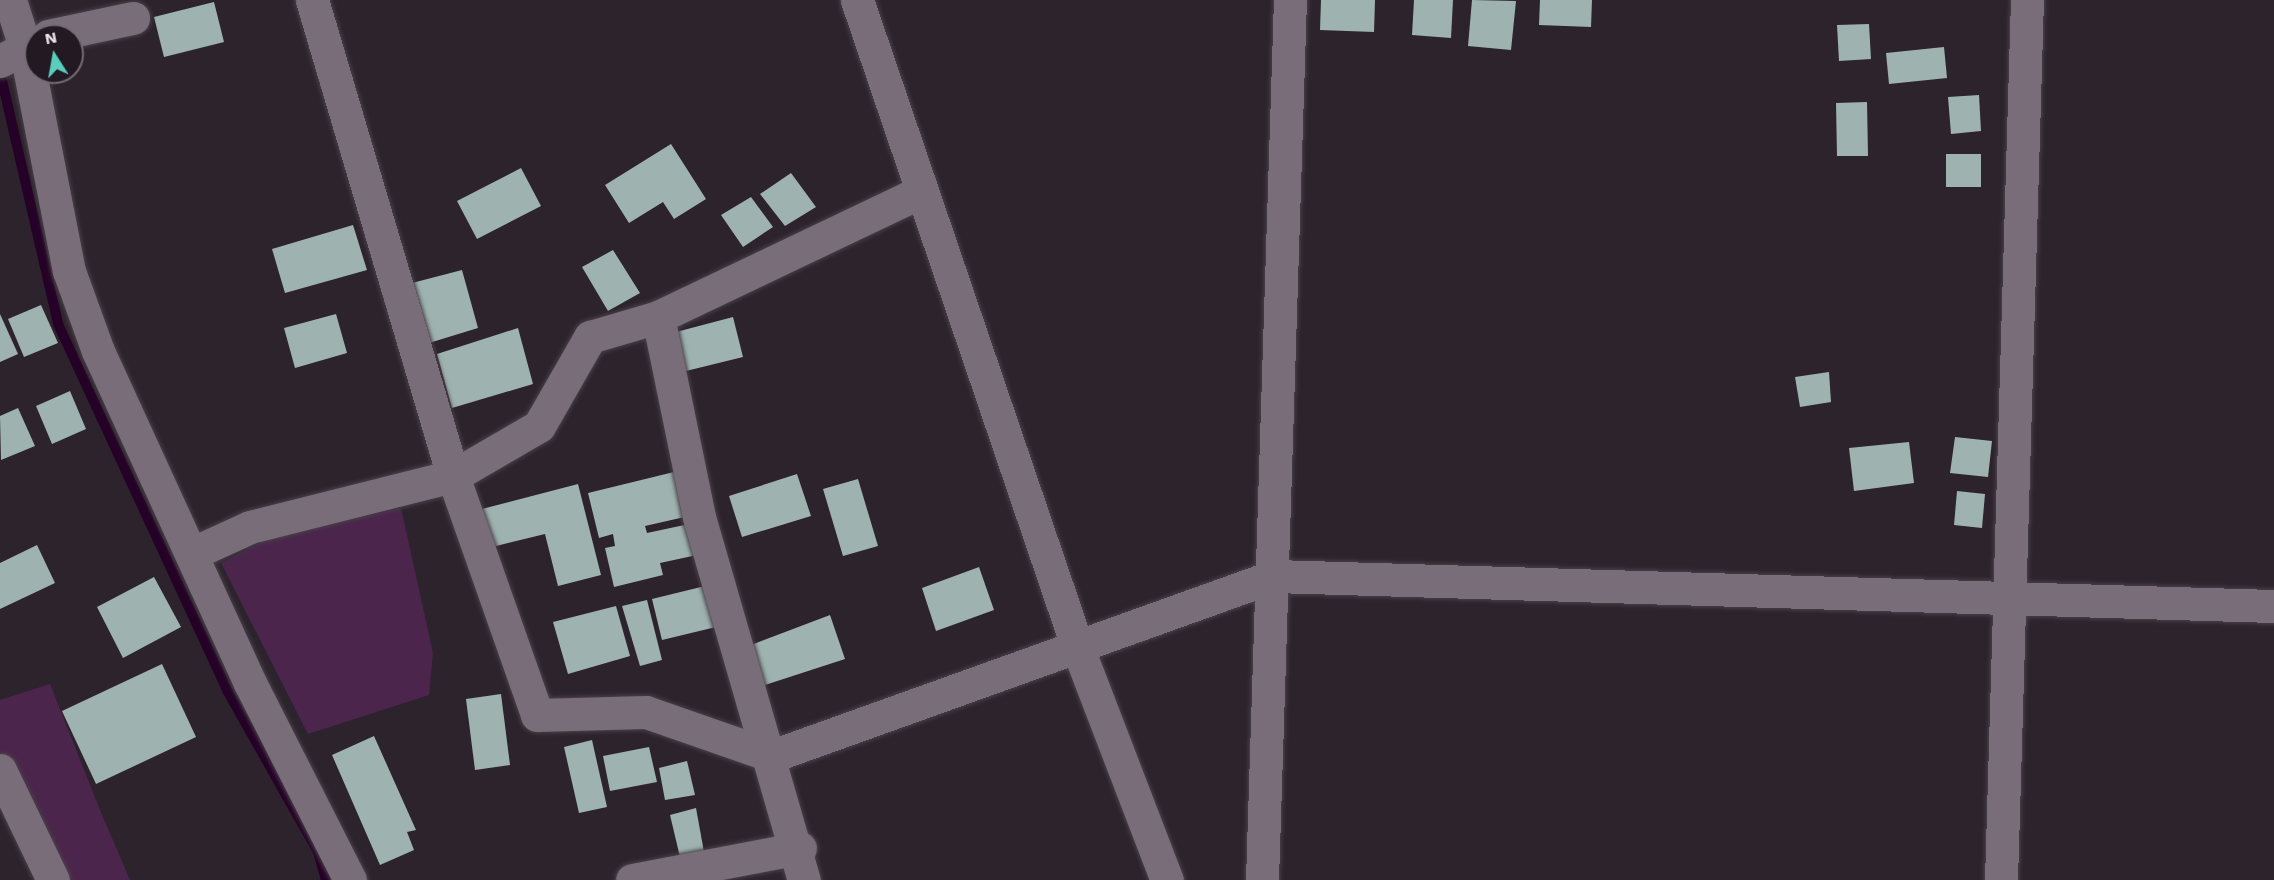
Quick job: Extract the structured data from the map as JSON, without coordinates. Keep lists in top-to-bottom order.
{
  "north": "top"
}
